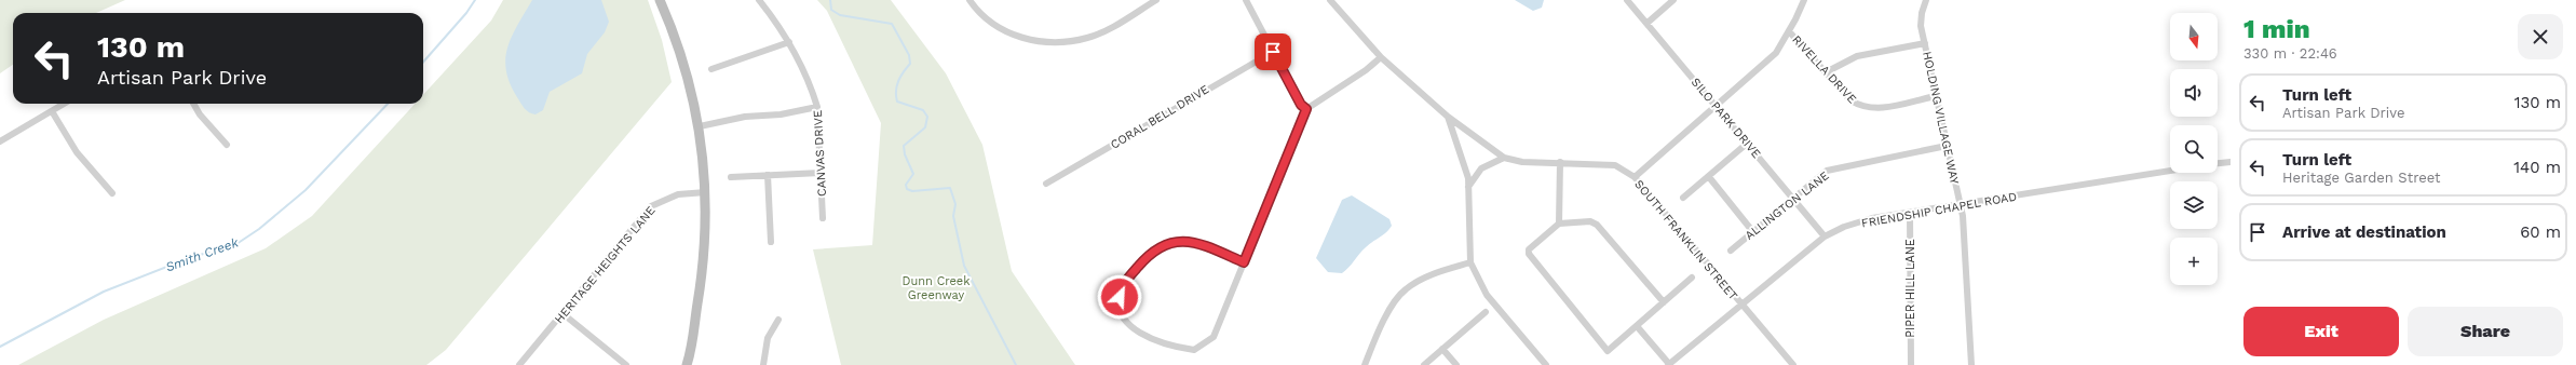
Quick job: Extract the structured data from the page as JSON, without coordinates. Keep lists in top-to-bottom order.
{
  "streets": {
    "street": [
      "RIVELLA DRIVE",
      "CORAL BELL DRIVE",
      "SILO PARK DRIVE",
      "HOLDING VILLAGE WAY",
      "CANVAS DRIVE",
      "ALLINGTON LANE",
      "FRIENDSHIP CHAPEL ROAD",
      "SOUTH FRANKLIN STREET",
      "HERITAGE HEIGHTS LANE",
      "PIPER HILL LANE"
    ]
  },
  "crossings": [
    ["RIVELLA DRIVE", "HOLDING VILLAGE WAY"],
    ["SILO PARK DRIVE", "ALLINGTON LANE"],
    ["SILO PARK DRIVE", "FRIENDSHIP CHAPEL ROAD"],
    ["HOLDING VILLAGE WAY", "ALLINGTON LANE"],
    ["HOLDING VILLAGE WAY", "FRIENDSHIP CHAPEL ROAD"],
    ["FRIENDSHIP CHAPEL ROAD", "SOUTH FRANKLIN STREET"],
    ["FRIENDSHIP CHAPEL ROAD", "PIPER HILL LANE"]
  ],
  "water": ["Smith Creek"],
  "parks": ["Dunn Creek Greenway"],
  "north": "bottom",
  "page": {
    "heading": ["1 min", "330 m · 22:46"],
    "map_buttons": "+",
    "turn": ["130 m", "Artisan Park Drive"],
    "list": [
      {
        "name": "Turn left",
        "note": "Artisan Park Drive",
        "value": "130 m"
      },
      {
        "name": "Turn left",
        "note": "Heritage Garden Street",
        "value": "140 m"
      },
      {
        "name": "Arrive at destination",
        "value": "60 m"
      }
    ],
    "buttons": ["Exit", "Share"]
  }
}
